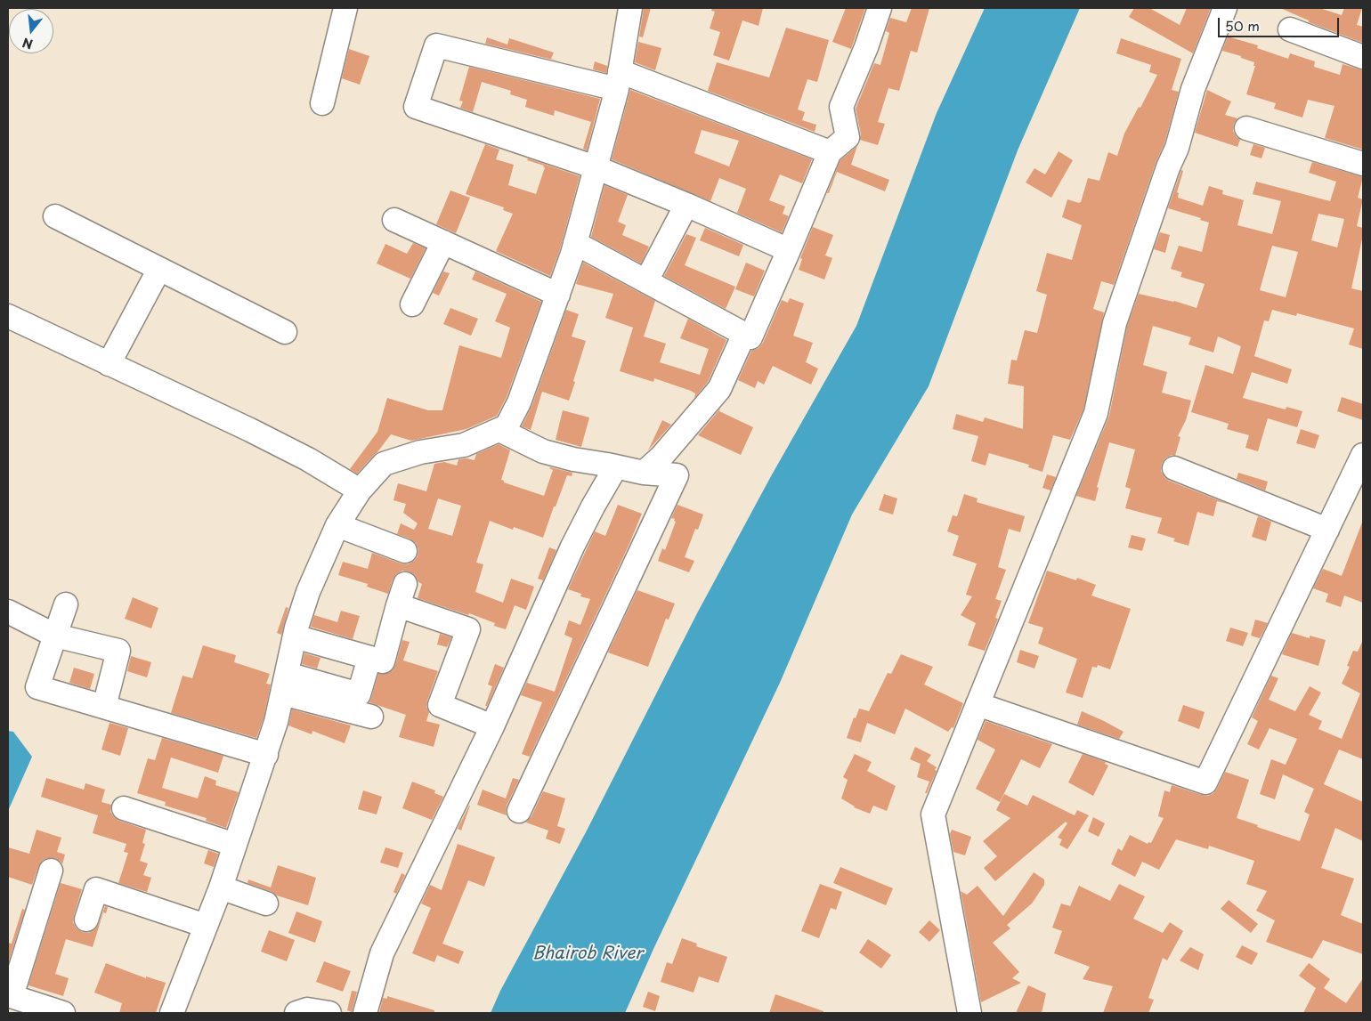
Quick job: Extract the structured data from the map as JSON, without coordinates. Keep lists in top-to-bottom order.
{
  "water": ["Bhairob River"],
  "scale_bar": "50 m",
  "north": "bottom"
}
